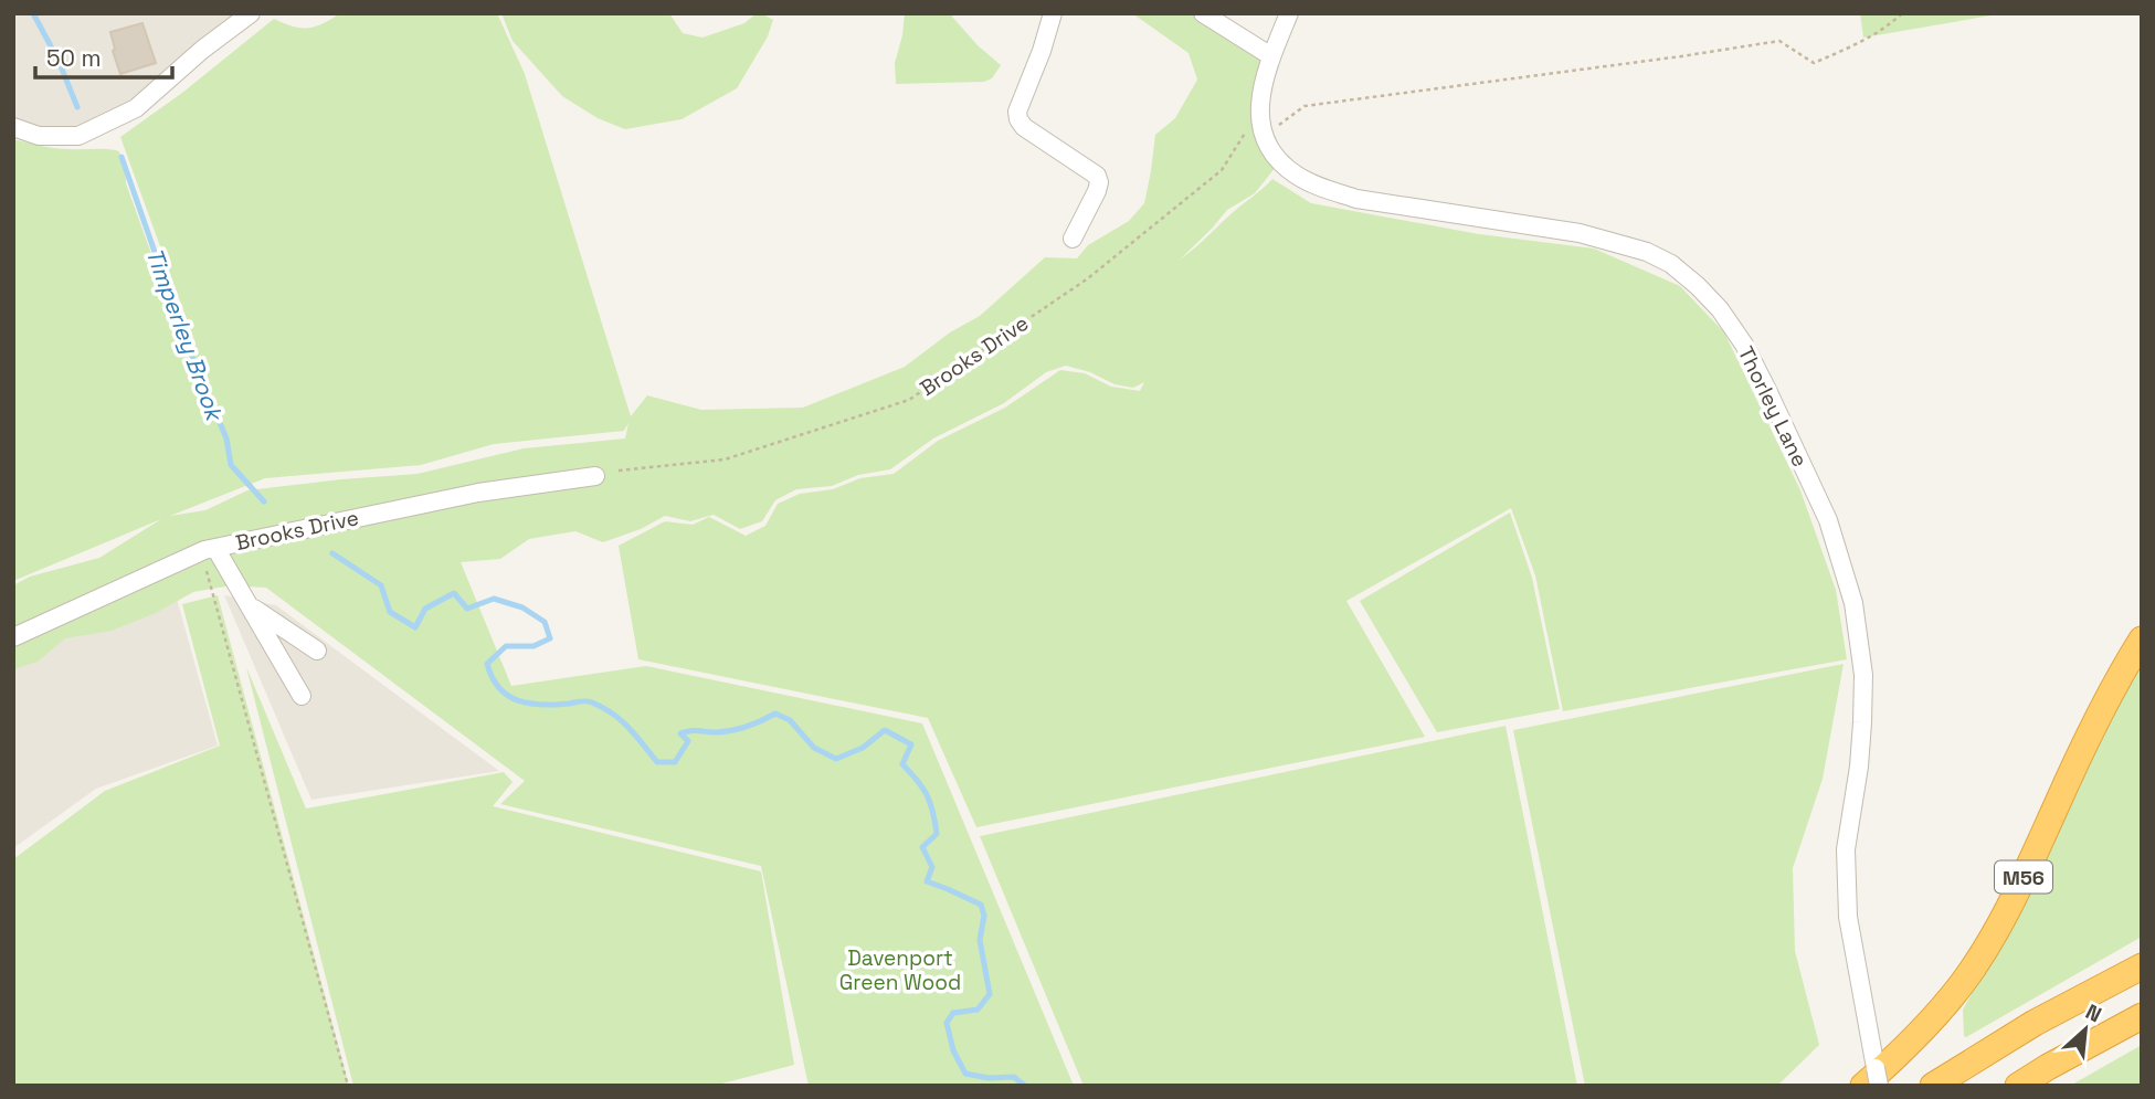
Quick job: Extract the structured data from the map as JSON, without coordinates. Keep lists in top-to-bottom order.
{
  "streets": {
    "highway": ["M56"],
    "street": ["Brooks Drive", "Thorley Lane"]
  },
  "water": ["Timperley Brook"],
  "parks": ["Davenport Green Wood"],
  "scale_bar": "50 m",
  "north": "top right"
}
